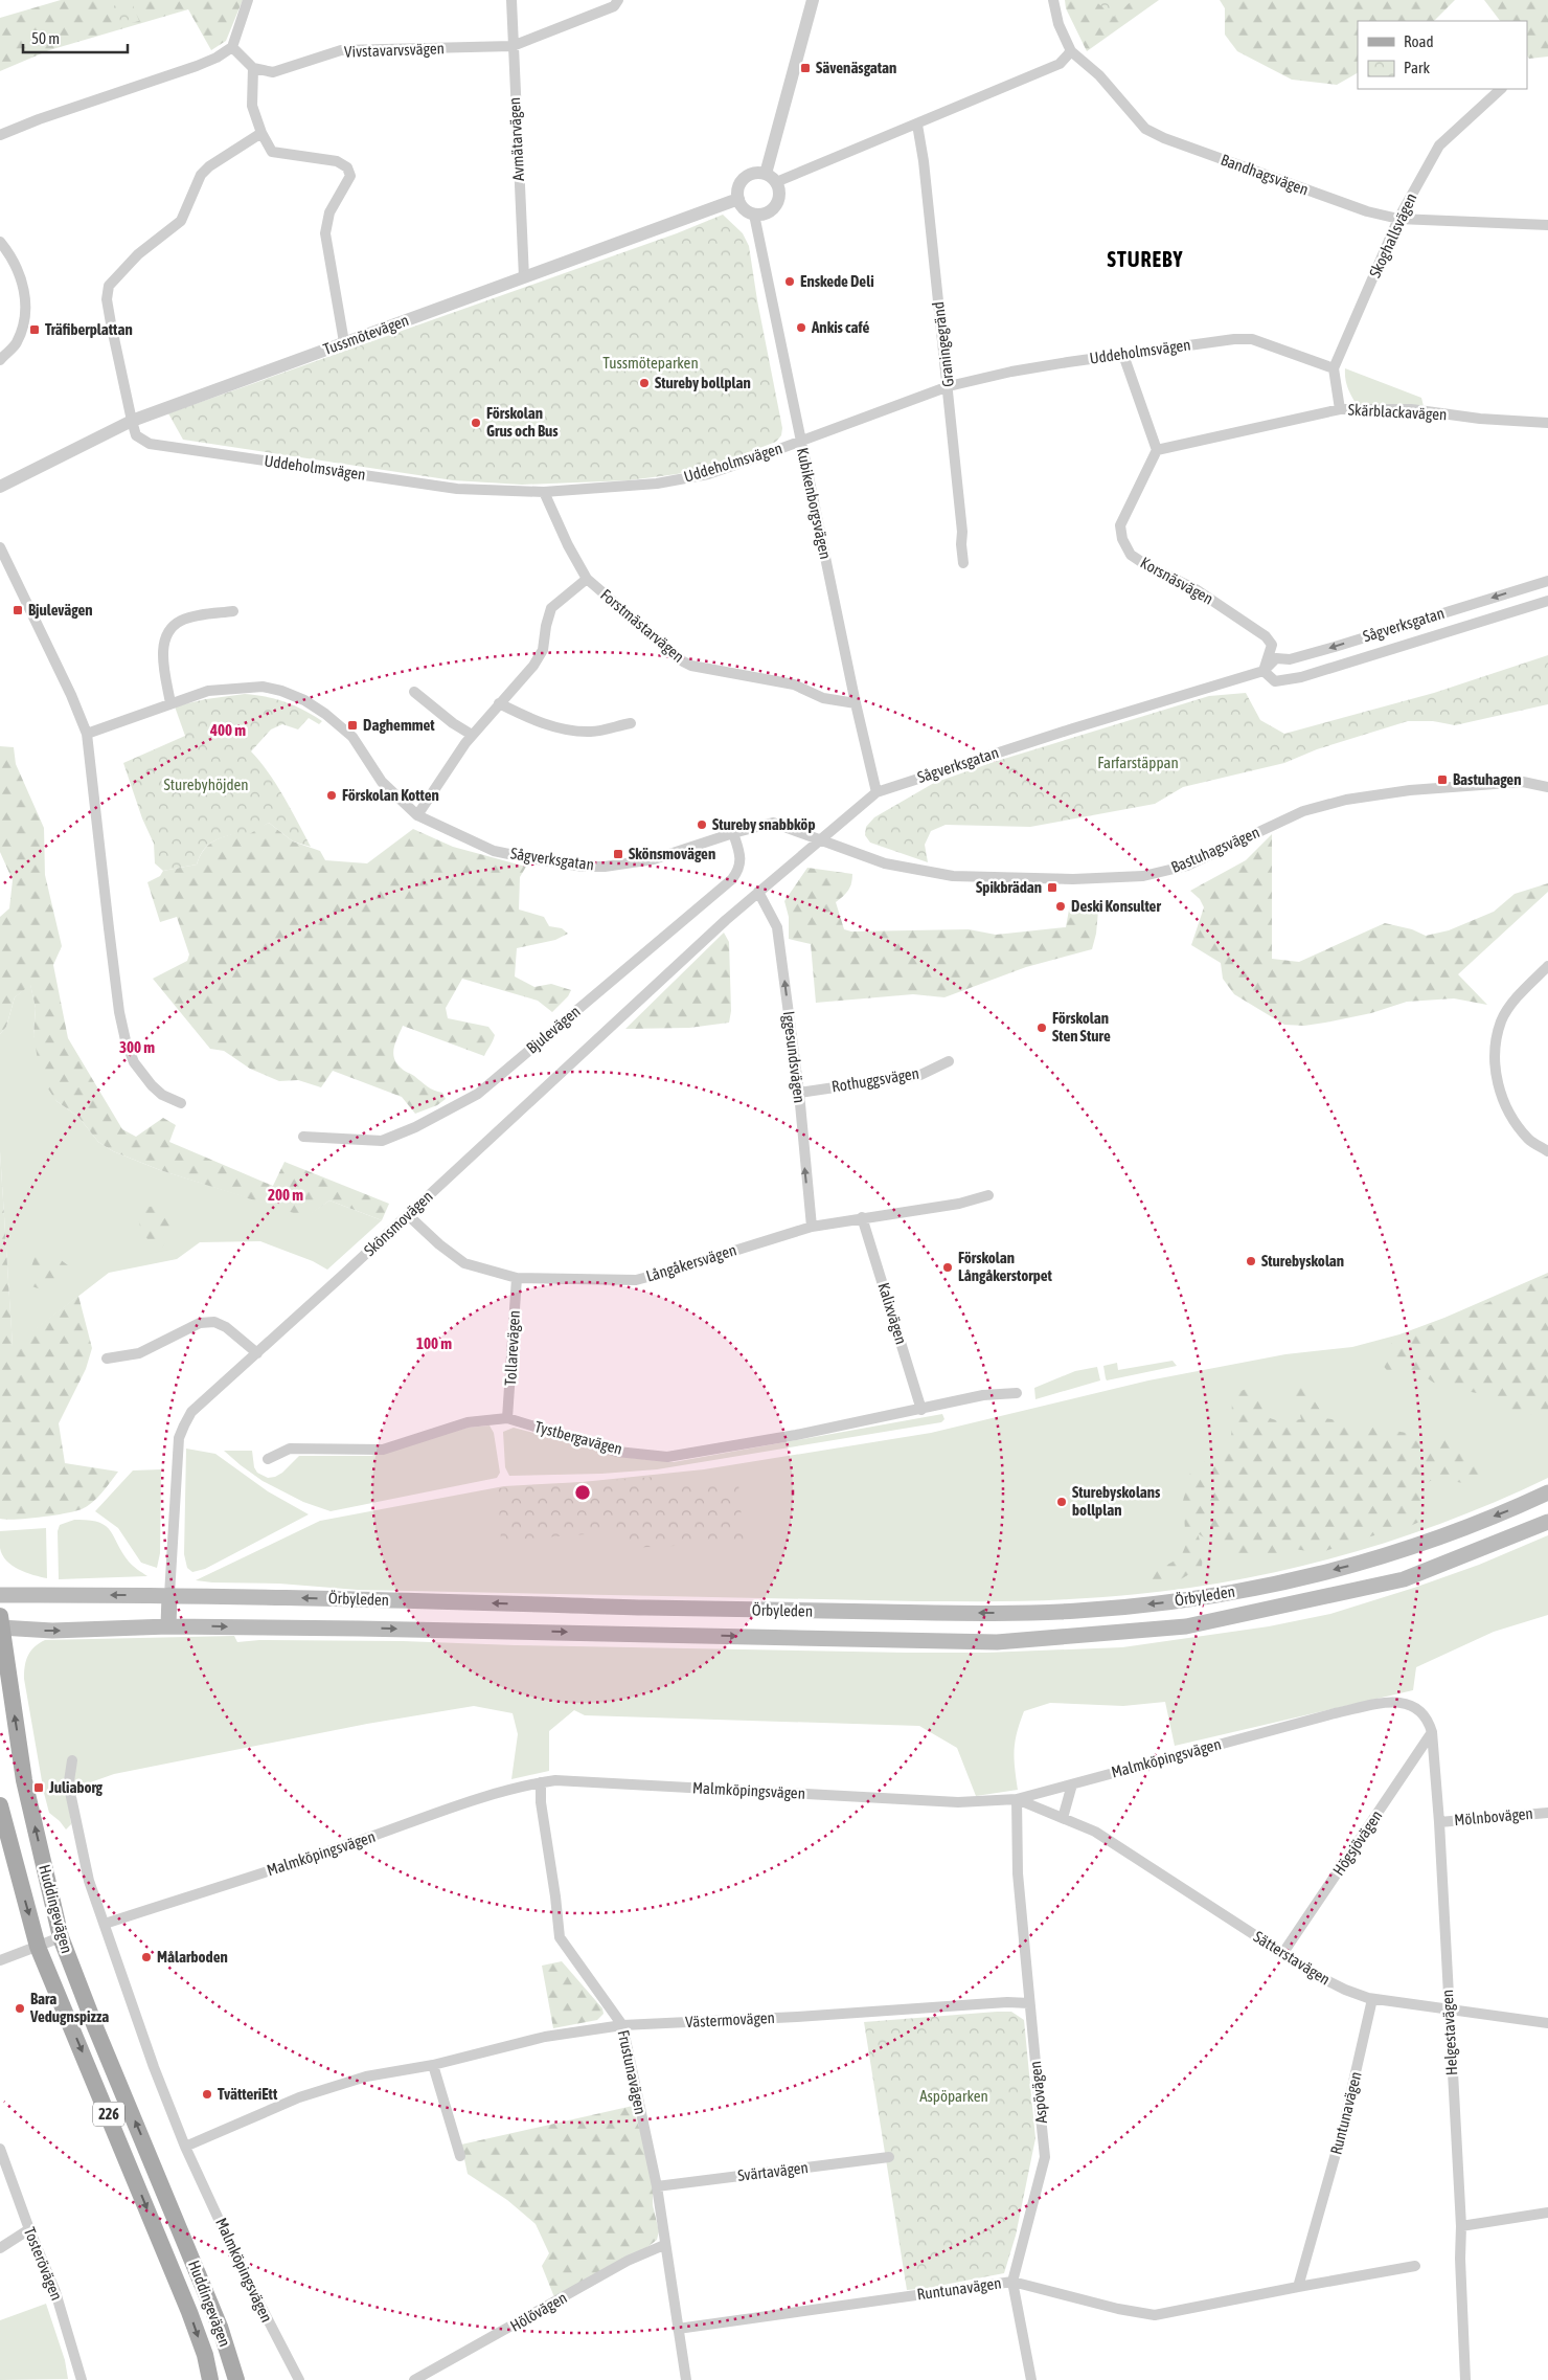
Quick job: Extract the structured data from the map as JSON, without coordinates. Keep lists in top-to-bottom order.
{
  "streets": {
    "main road": ["Örbyleden", "Huddingevägen", "226"],
    "street": [
      "Vivstavarvsvägen",
      "Avmätarvägen",
      "Bandhagsvägen",
      "Skoghallsvägen",
      "Tussmötevägen",
      "Graningegränd",
      "Uddeholmsvägen",
      "Skärblackavägen",
      "Kubikenborgsvägen",
      "Korsnäsvägen",
      "Sågverksgatan",
      "Forstmästarvägen",
      "Bastuhagsvägen",
      "Bjulevägen",
      "Iggesundsvägen",
      "Rothuggsvägen",
      "Skönsmovägen",
      "Långåkersvägen",
      "Kalixvägen",
      "Tollarevägen",
      "Tystbergavägen",
      "Malmköpingsvägen",
      "Mölnbovägen",
      "Högsjövägen",
      "Sätterstavägen",
      "Västermovägen",
      "Helgestavägen",
      "Frustunavägen",
      "Aspövägen",
      "Runtunavägen",
      "Svärtavägen",
      "Tosterövägen",
      "Hölövägen"
    ]
  },
  "crossings": [
    ["Vivstavarvsvägen", "Avmätarvägen"],
    ["Avmätarvägen", "Tussmötevägen"],
    ["Bandhagsvägen", "Skoghallsvägen"],
    ["Skoghallsvägen", "Uddeholmsvägen"],
    ["Tussmötevägen", "Uddeholmsvägen"],
    ["Tussmötevägen", "Kubikenborgsvägen"],
    ["Graningegränd", "Uddeholmsvägen"],
    ["Uddeholmsvägen", "Kubikenborgsvägen"],
    ["Uddeholmsvägen", "Forstmästarvägen"],
    ["Skärblackavägen", "Korsnäsvägen"],
    ["Kubikenborgsvägen", "Sågverksgatan"],
    ["Kubikenborgsvägen", "Forstmästarvägen"],
    ["Korsnäsvägen", "Sågverksgatan"],
    ["Sågverksgatan", "Bastuhagsvägen"],
    ["Sågverksgatan", "Bjulevägen"],
    ["Sågverksgatan", "Skönsmovägen"],
    ["Bastuhagsvägen", "Skönsmovägen"],
    ["Iggesundsvägen", "Rothuggsvägen"],
    ["Iggesundsvägen", "Skönsmovägen"],
    ["Iggesundsvägen", "Långåkersvägen"],
    ["Skönsmovägen", "Långåkersvägen"],
    ["Skönsmovägen", "Örbyleden"],
    ["Långåkersvägen", "Kalixvägen"],
    ["Långåkersvägen", "Tollarevägen"],
    ["Kalixvägen", "Tystbergavägen"],
    ["Tollarevägen", "Tystbergavägen"],
    ["Örbyleden", "Huddingevägen"],
    ["Malmköpingsvägen", "Sätterstavägen"],
    ["Malmköpingsvägen", "Västermovägen"],
    ["Malmköpingsvägen", "Helgestavägen"],
    ["Malmköpingsvägen", "Frustunavägen"],
    ["Malmköpingsvägen", "Aspövägen"],
    ["Mölnbovägen", "Helgestavägen"],
    ["Högsjövägen", "Sätterstavägen"],
    ["Högsjövägen", "Helgestavägen"],
    ["Sätterstavägen", "Helgestavägen"],
    ["Sätterstavägen", "Aspövägen"],
    ["Sätterstavägen", "Runtunavägen"],
    ["Västermovägen", "Frustunavägen"],
    ["Västermovägen", "Aspövägen"],
    ["Frustunavägen", "Runtunavägen"],
    ["Frustunavägen", "Svärtavägen"],
    ["Frustunavägen", "Hölövägen"],
    ["Aspövägen", "Runtunavägen"]
  ],
  "one_way": ["Iggesundsvägen"],
  "districts": ["STUREBY"],
  "parks": [
    "Tussmöteparken",
    "Farfarstäppan",
    "Sturebyhöjden",
    "Aspöparken"
  ],
  "places": {
    "transit": [
      "Sävenäsgatan",
      "Träfiberplattan",
      "Bjulevägen",
      "Daghemmet",
      "Bastuhagen",
      "Skönsmovägen",
      "Spikbrädan",
      "Juliaborg"
    ],
    "other": [
      "Enskede Deli",
      "Ankis café",
      "Stureby bollplan",
      "Förskolan Grus och Bus",
      "Förskolan Kotten",
      "Stureby snabbköp",
      "Deski Konsulter",
      "Förskolan Sten Sture",
      "Sturebyskolan",
      "Förskolan Långåkerstorpet",
      "Sturebyskolans bollplan",
      "Målarboden",
      "Bara Vedugnspizza",
      "TvätteriEtt"
    ]
  },
  "legend": ["Road", "Park"],
  "scale_bar": "50 m",
  "rings": [
    "400 m",
    "300 m",
    "200 m",
    "100 m"
  ]
}
